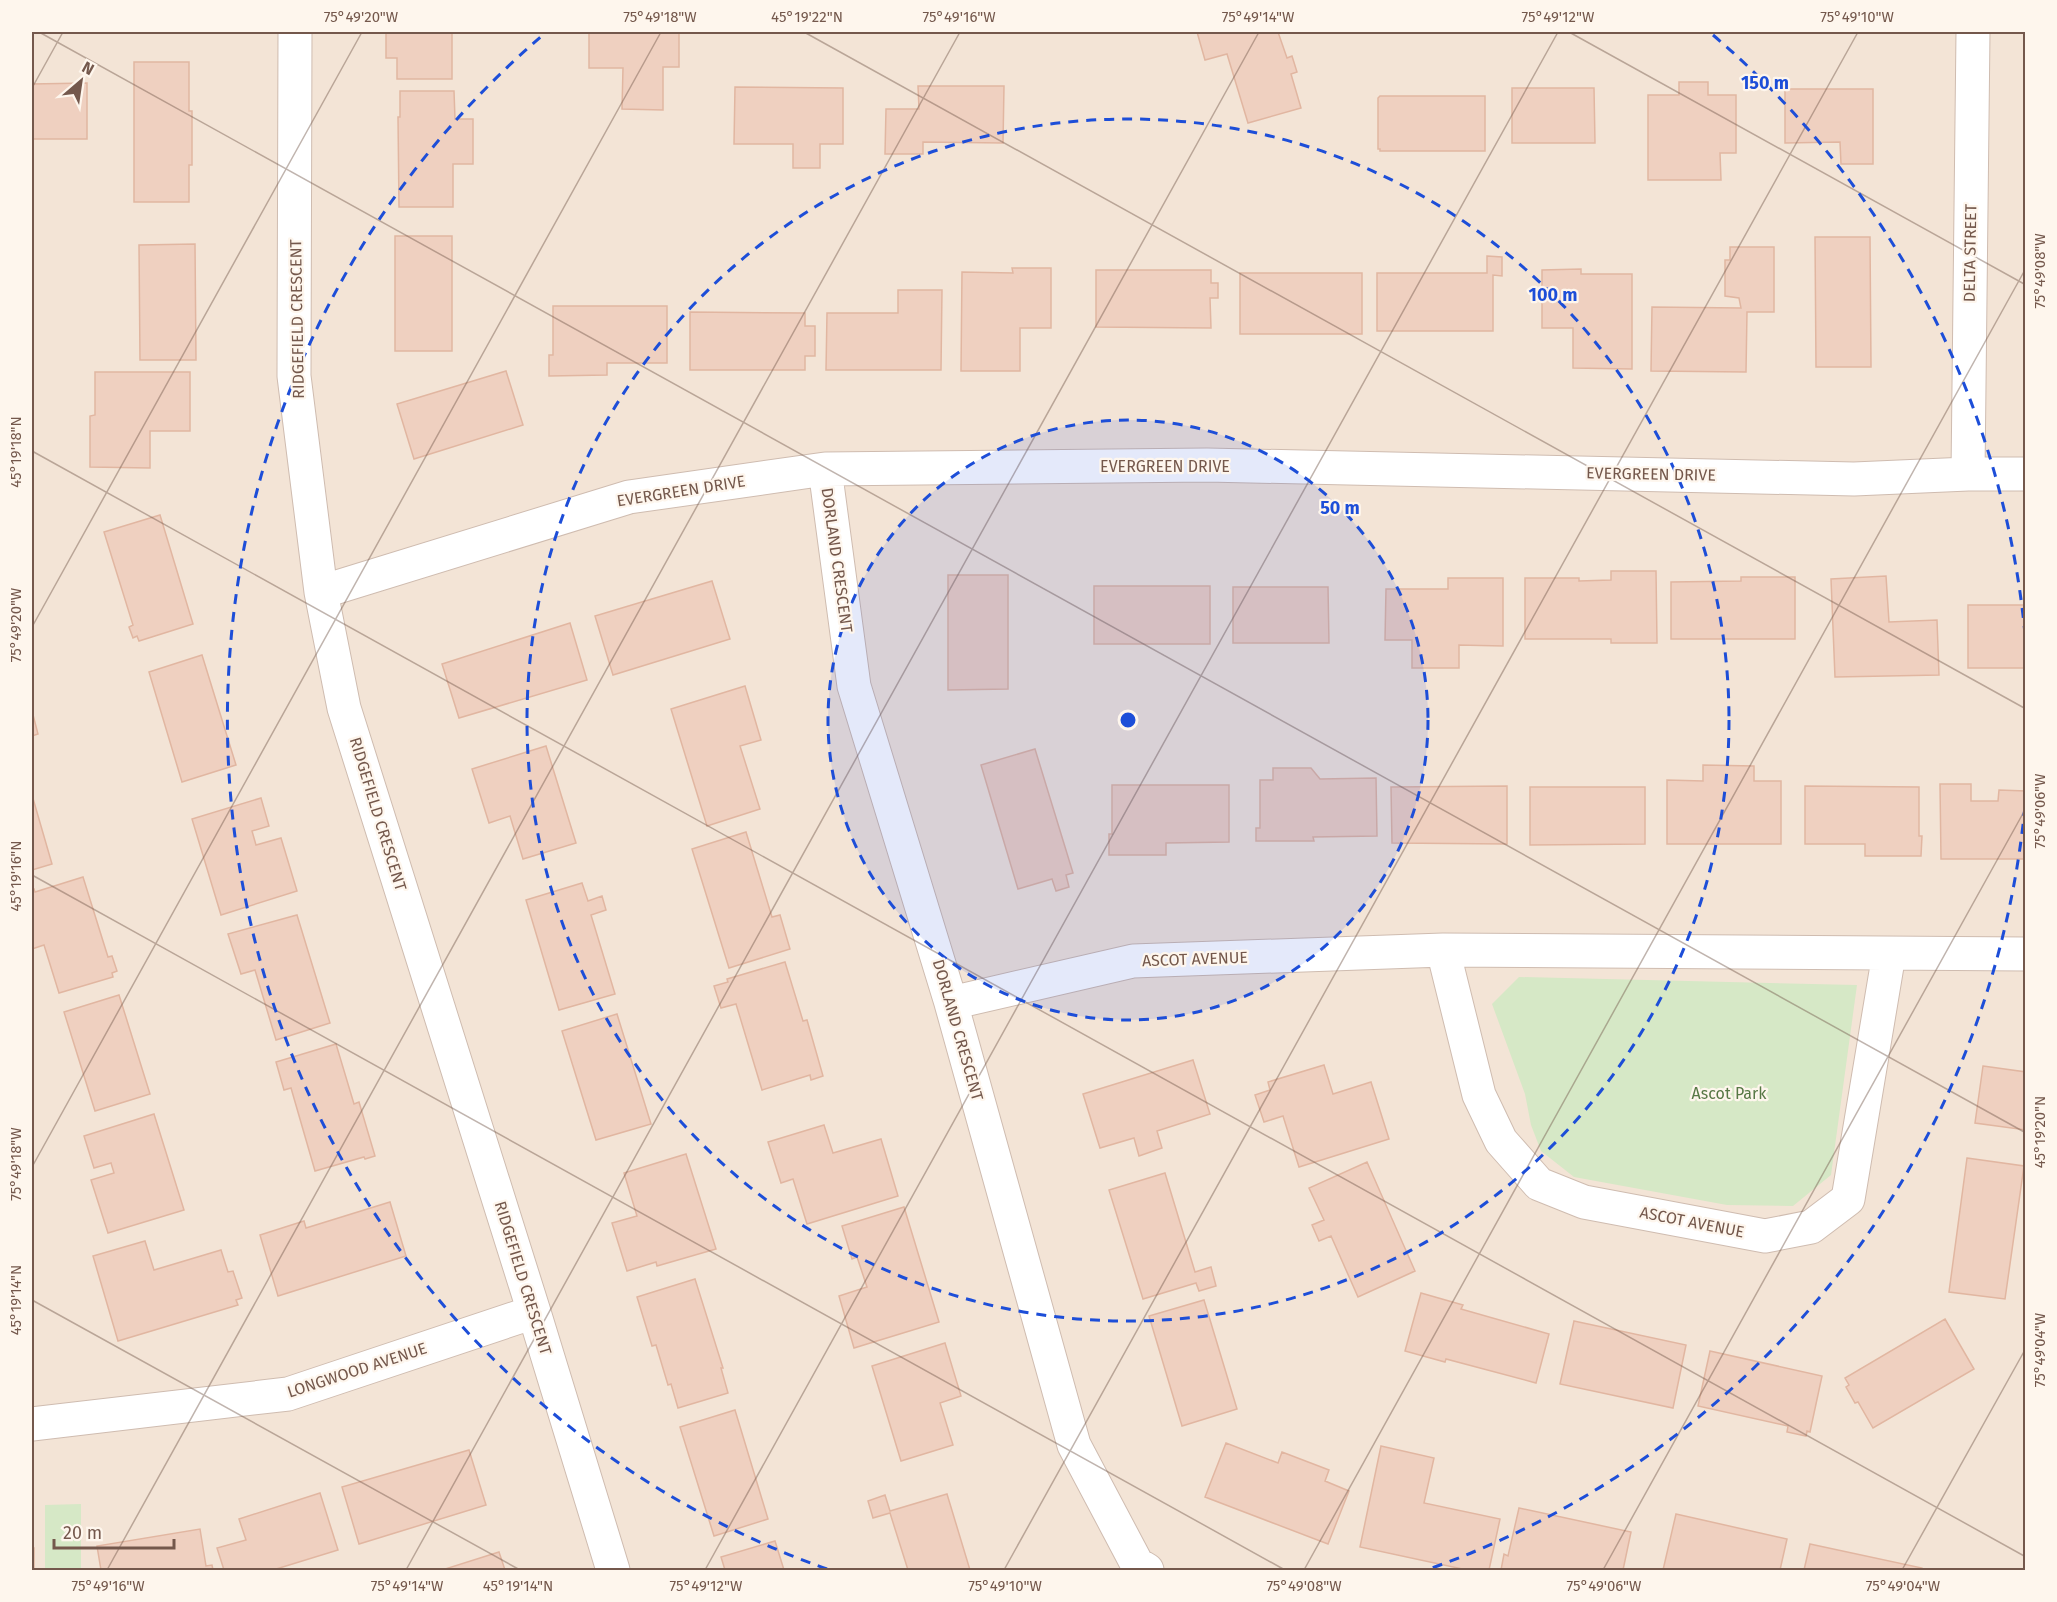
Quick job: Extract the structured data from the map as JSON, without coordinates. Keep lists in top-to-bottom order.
{
  "streets": {
    "street": [
      "DELTA STREET",
      "RIDGEFIELD CRESCENT",
      "EVERGREEN DRIVE",
      "DORLAND CRESCENT",
      "ASCOT AVENUE",
      "LONGWOOD AVENUE"
    ]
  },
  "crossings": [
    ["DELTA STREET", "EVERGREEN DRIVE"],
    ["RIDGEFIELD CRESCENT", "EVERGREEN DRIVE"],
    ["RIDGEFIELD CRESCENT", "LONGWOOD AVENUE"],
    ["EVERGREEN DRIVE", "DORLAND CRESCENT"],
    ["DORLAND CRESCENT", "ASCOT AVENUE"]
  ],
  "parks": ["Ascot Park"],
  "scale_bar": "20 m",
  "north": "top right",
  "coordinates": [
    "75°49'20\"W",
    "75°49'18\"W",
    "45°19'22\"N",
    "75°49'16\"W",
    "75°49'14\"W",
    "75°49'12\"W",
    "75°49'10\"W",
    "75°49'08\"W",
    "45°19'18\"N",
    "75°49'06\"W",
    "45°19'16\"N",
    "45°19'20\"N",
    "45°19'14\"N",
    "75°49'04\"W"
  ],
  "rings": ["150 m", "100 m", "50 m"]
}
